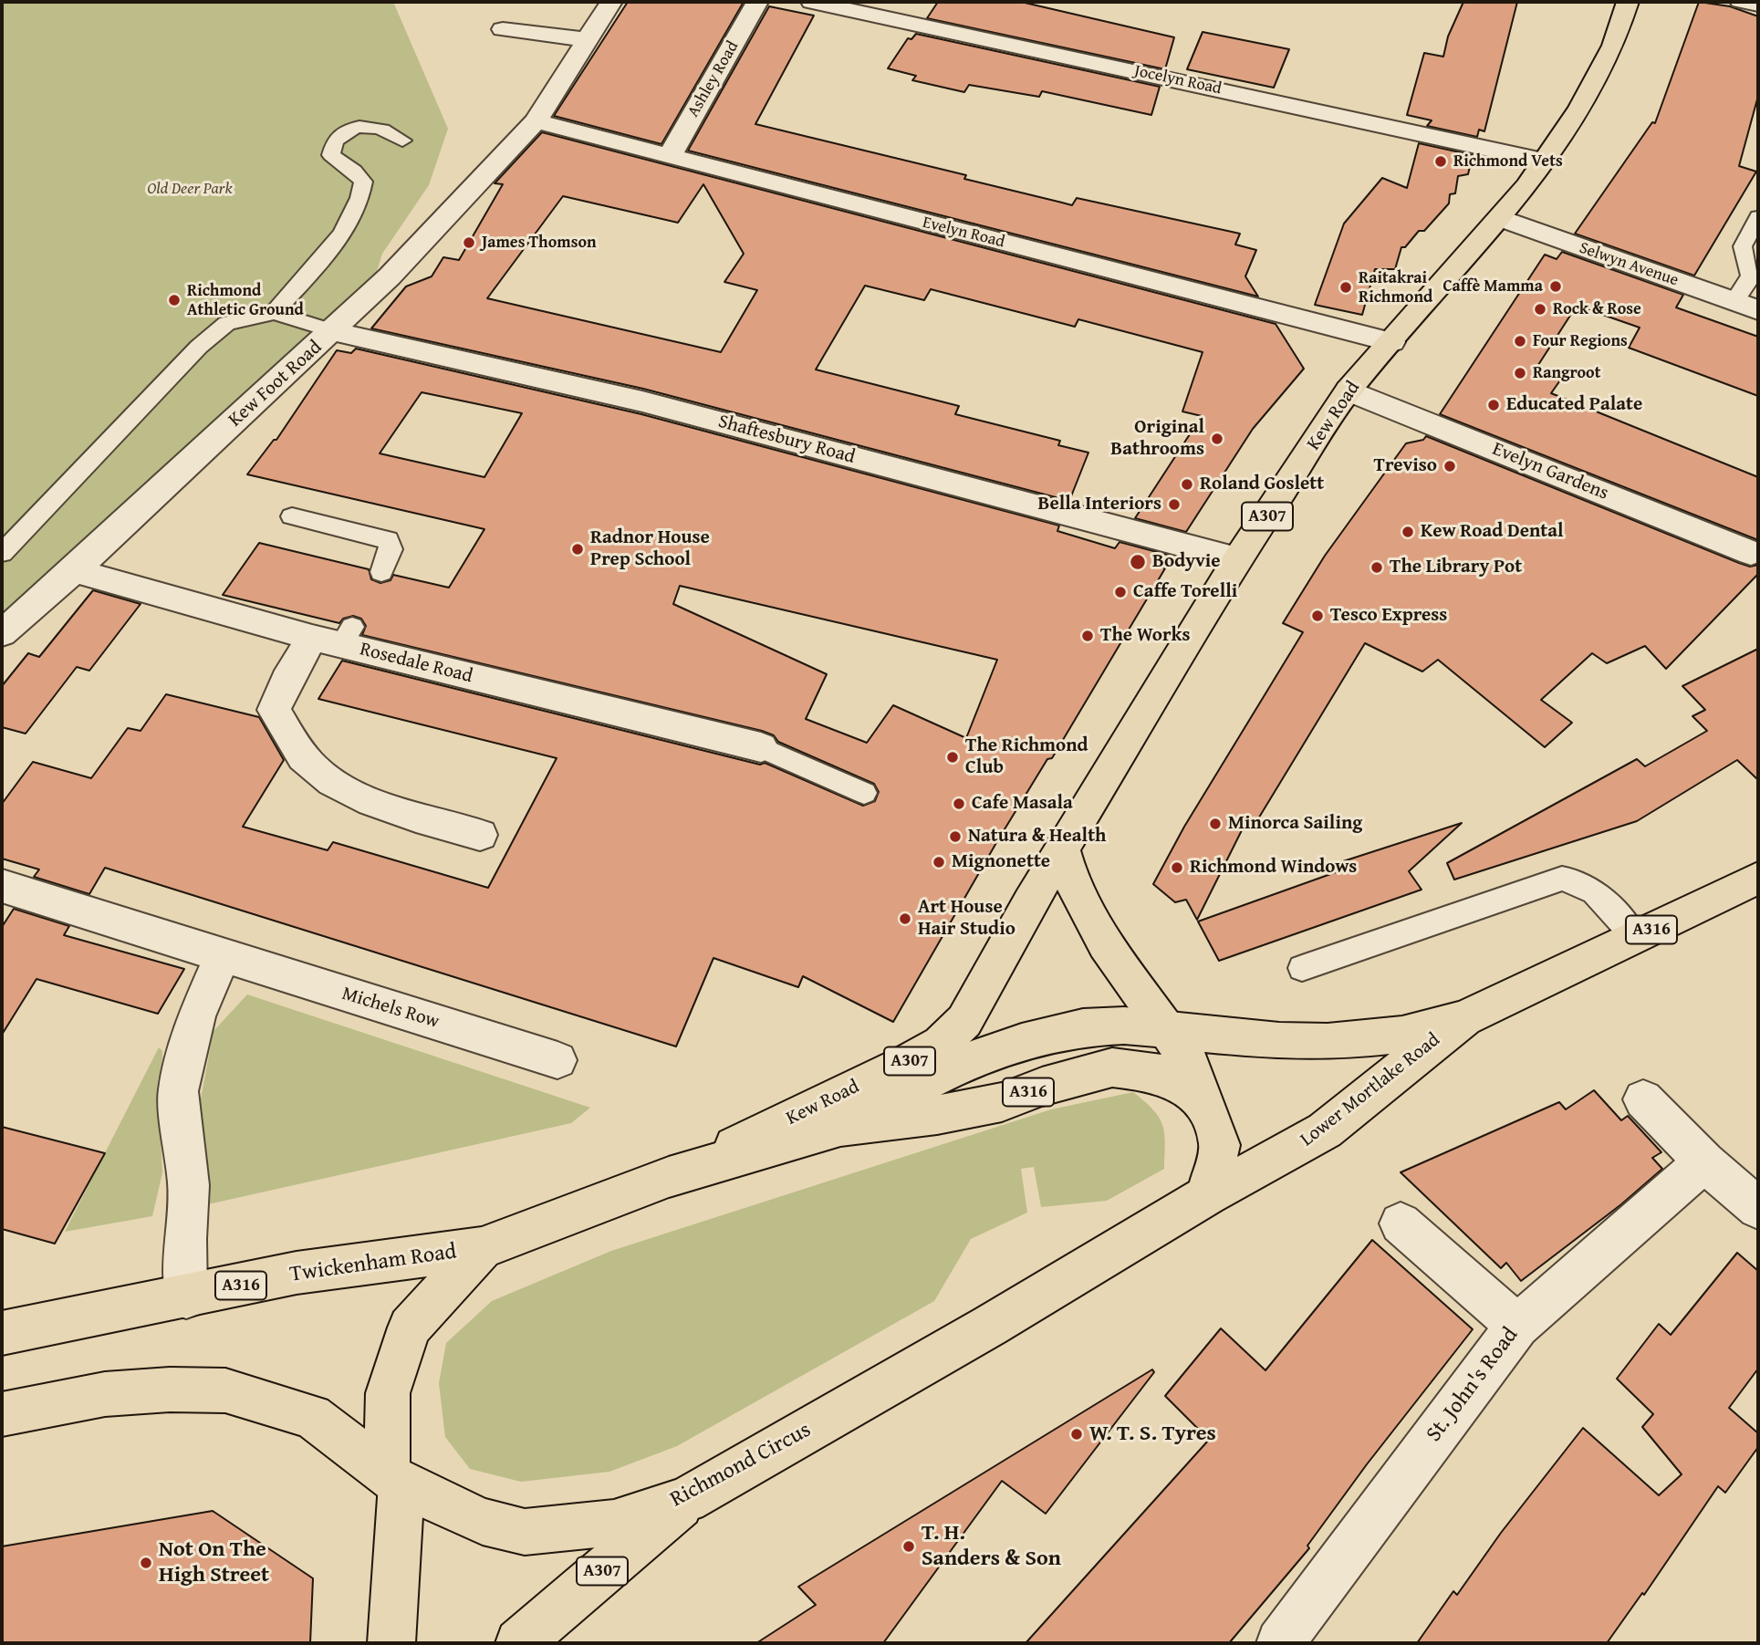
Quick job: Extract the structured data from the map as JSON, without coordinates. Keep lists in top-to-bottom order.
{
  "streets": {
    "main road": [
      "Kew Road",
      "A307",
      "A316",
      "Lower Mortlake Road",
      "Twickenham Road",
      "Richmond Circus"
    ],
    "street": [
      "Ashley Road",
      "Jocelyn Road",
      "Evelyn Road",
      "Selwyn Avenue",
      "Kew Foot Road",
      "Shaftesbury Road",
      "Evelyn Gardens",
      "Rosedale Road",
      "Michels Row",
      "St. John's Road"
    ]
  },
  "crossings": [
    ["Ashley Road", "Evelyn Road"],
    ["Jocelyn Road", "Kew Road"],
    ["Evelyn Road", "Kew Foot Road"],
    ["Evelyn Road", "Kew Road"],
    ["Selwyn Avenue", "Kew Road"],
    ["Kew Foot Road", "Shaftesbury Road"],
    ["Kew Foot Road", "Rosedale Road"],
    ["Kew Road", "Shaftesbury Road"],
    ["Kew Road", "Evelyn Gardens"],
    ["Kew Road", "A316"],
    ["A307", "Richmond Circus"],
    ["A316", "Lower Mortlake Road"],
    ["A316", "Twickenham Road"],
    ["A316", "Richmond Circus"],
    ["Lower Mortlake Road", "Richmond Circus"]
  ],
  "parks": ["Old Deer Park"],
  "places": [
    "Richmond Vets",
    "James Thomson",
    "Caffè Mamma",
    "Raitakrai Richmond",
    "Richmond Athletic Ground",
    "Rock & Rose",
    "Four Regions",
    "Rangroot",
    "Educated Palate",
    "Original Bathrooms",
    "Treviso",
    "Roland Goslett",
    "Bella Interiors",
    "Kew Road Dental",
    "Radnor House Prep School",
    "Bodyvie",
    "The Library Pot",
    "Caffe Torelli",
    "Tesco Express",
    "The Works",
    "The Richmond Club",
    "Cafe Masala",
    "Minorca Sailing",
    "Natura & Health",
    "Mignonette",
    "Richmond Windows",
    "Art House Hair Studio",
    "W. T. S. Tyres",
    "T. H. Sanders & Son",
    "Not On The High Street"
  ]
}
